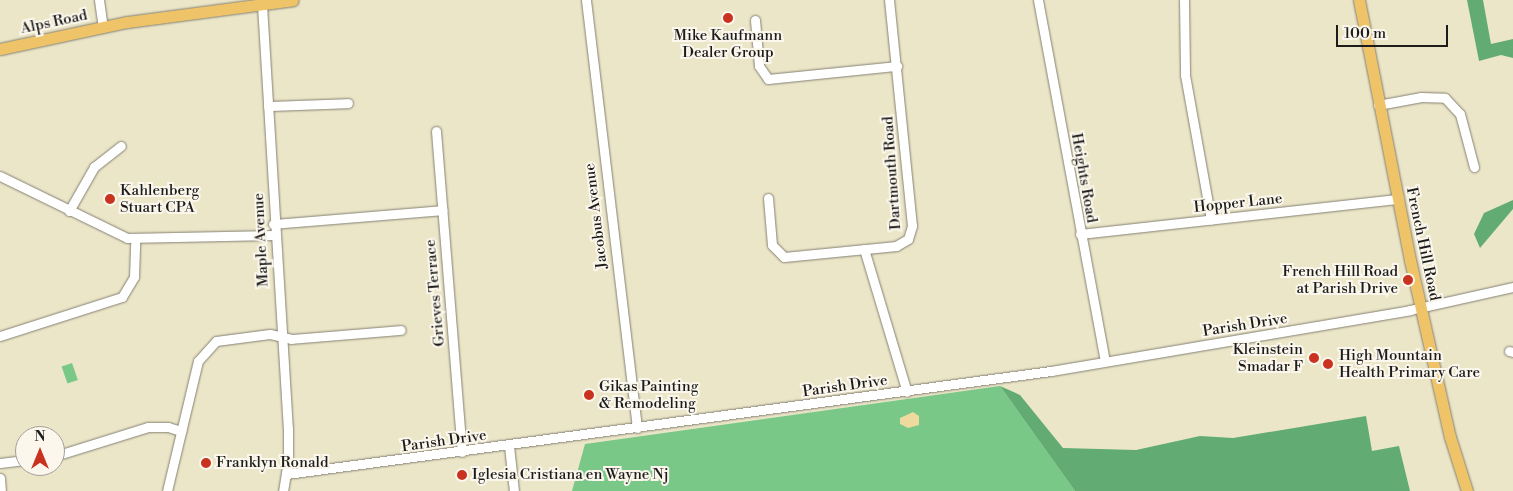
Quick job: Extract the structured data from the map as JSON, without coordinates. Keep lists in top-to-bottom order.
{
  "streets": {
    "main road": ["Alps Road", "French Hill Road"],
    "street": [
      "Dartmouth Road",
      "Heights Road",
      "Hopper Lane",
      "Jacobus Avenue",
      "Maple Avenue",
      "Grieves Terrace",
      "Parish Drive"
    ]
  },
  "crossings": [
    ["Alps Road", "Maple Avenue"],
    ["Heights Road", "Hopper Lane"],
    ["Heights Road", "Parish Drive"],
    ["Hopper Lane", "French Hill Road"],
    ["Jacobus Avenue", "Parish Drive"],
    ["Maple Avenue", "Parish Drive"],
    ["French Hill Road", "Parish Drive"],
    ["Grieves Terrace", "Parish Drive"]
  ],
  "places": [
    "Mike Kaufmann Dealer Group",
    "Kahlenberg Stuart CPA",
    "French Hill Road at Parish Drive",
    "Kleinstein Smadar F",
    "High Mountain Health Primary Care",
    "Gikas Painting & Remodeling",
    "Franklyn Ronald",
    "Iglesia Cristiana en Wayne Nj"
  ],
  "scale_bar": "100 m",
  "north": "top"
}
